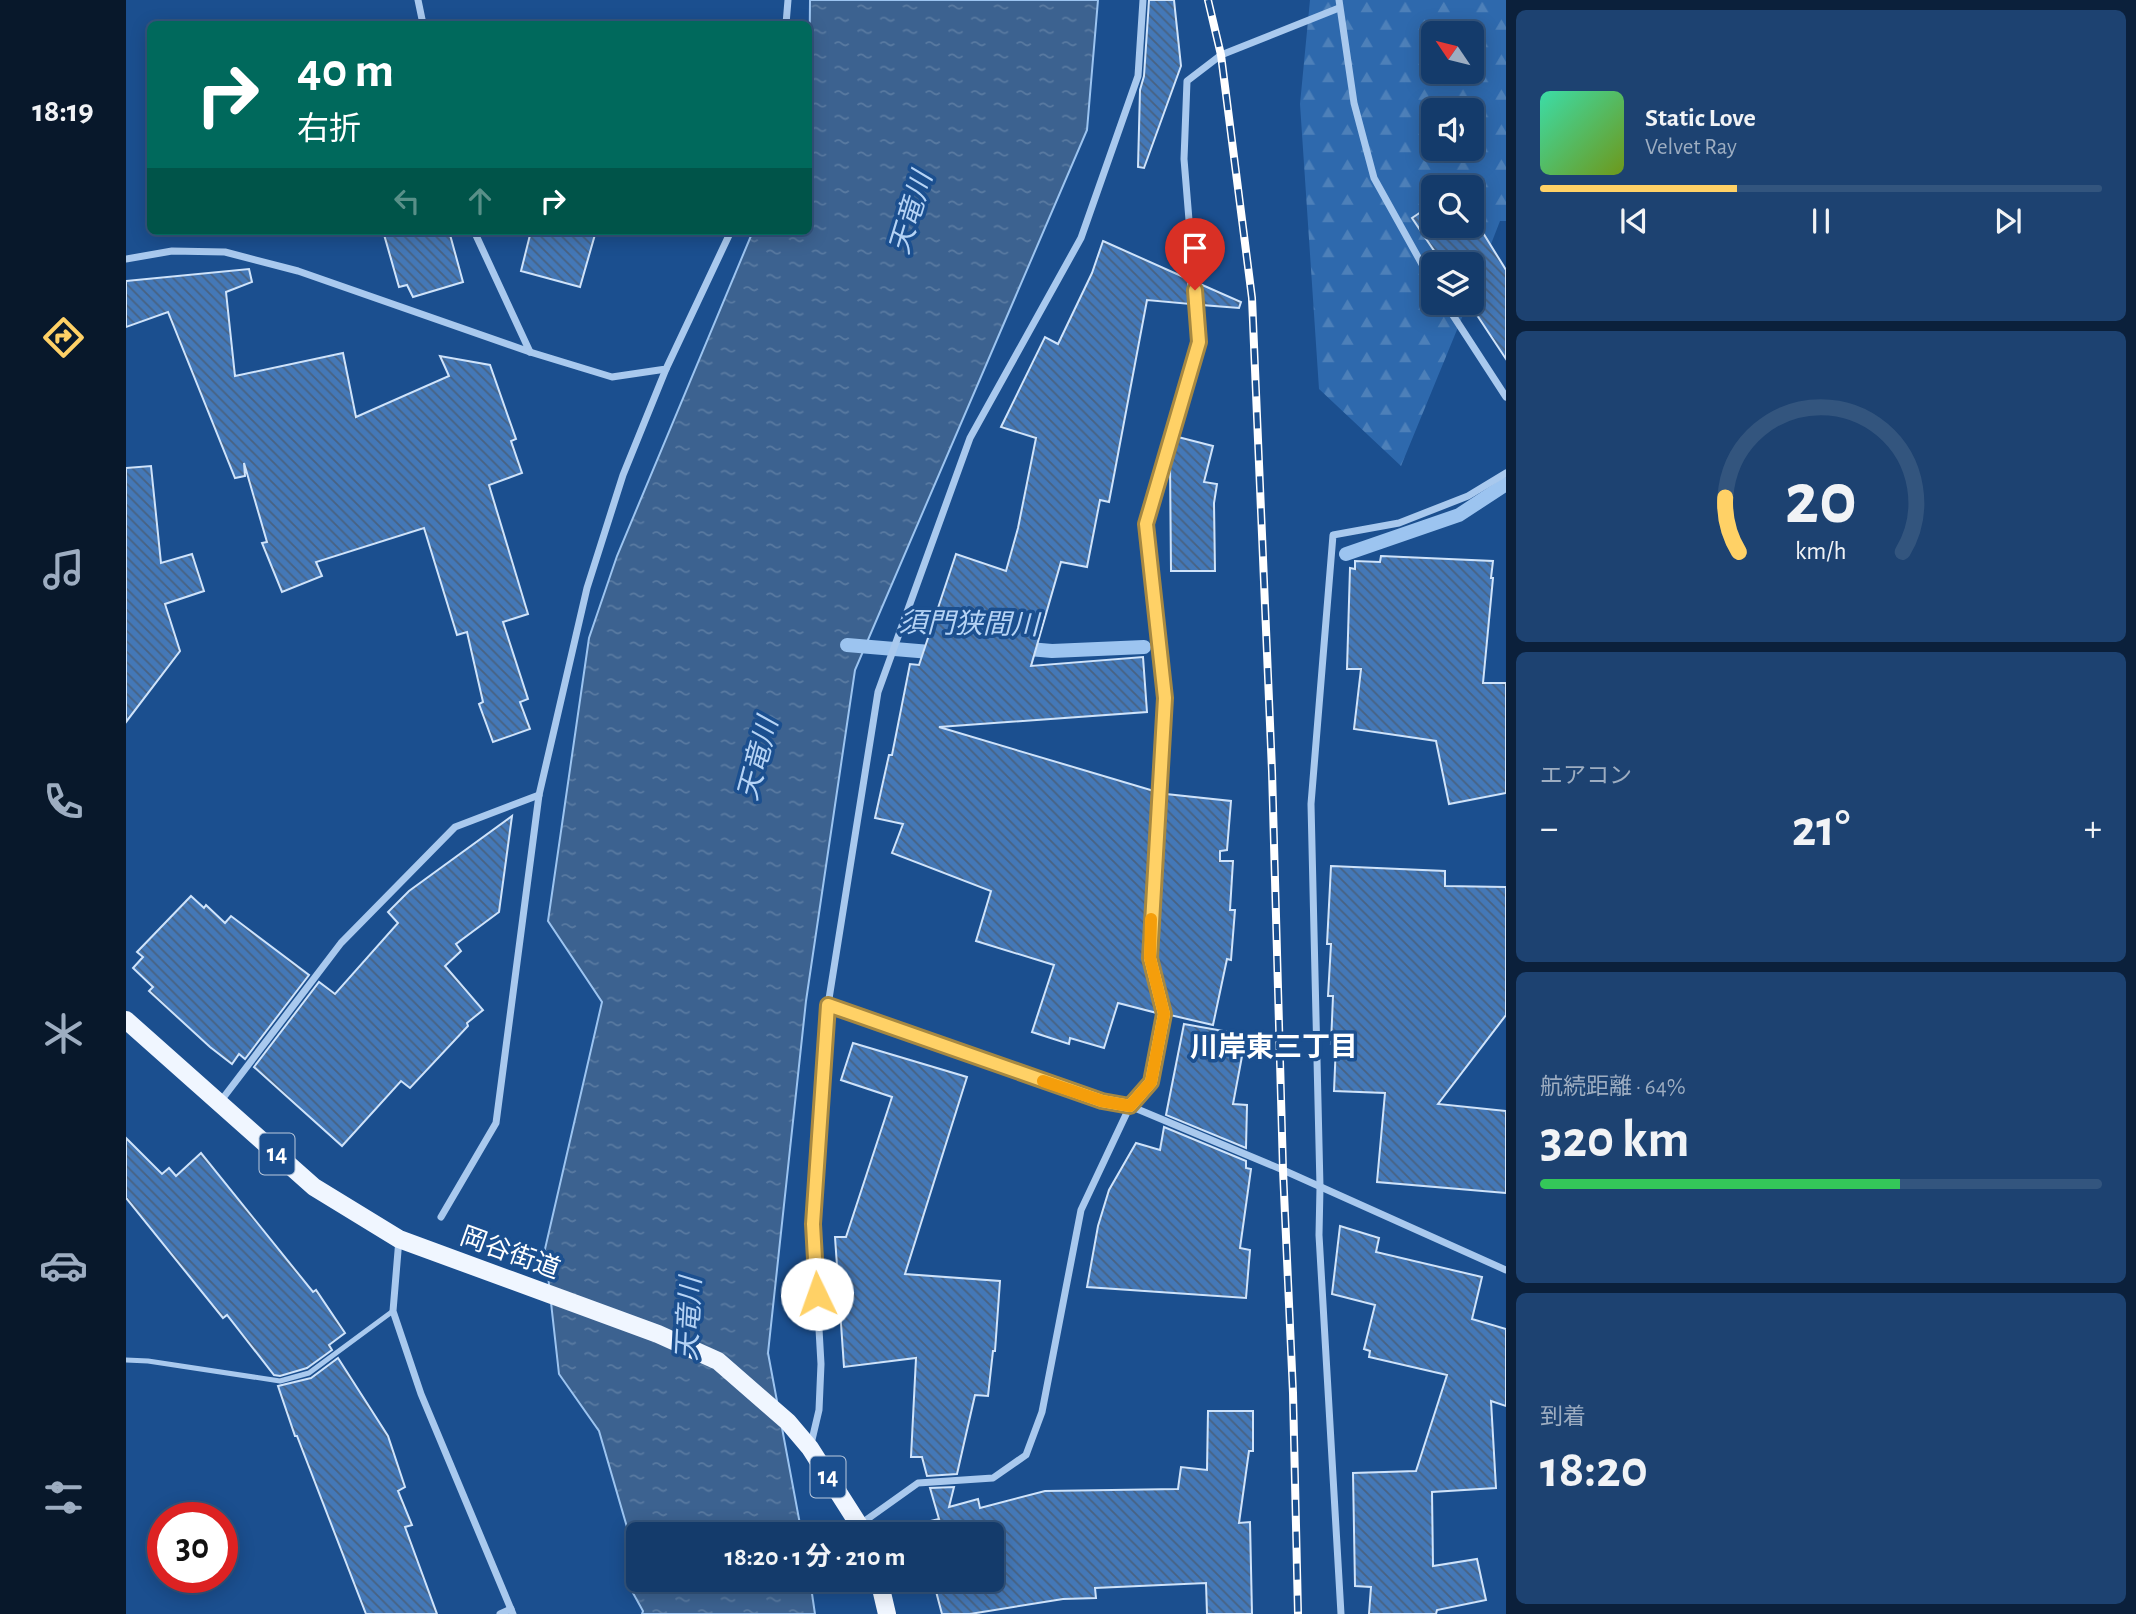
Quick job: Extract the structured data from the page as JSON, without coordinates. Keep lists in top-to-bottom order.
{
  "streets": {
    "main road": ["14", "岡谷街道"]
  },
  "districts": ["川岸東三丁目"],
  "water": ["天竜川", "須門狭間川"],
  "north": "top left",
  "page": {
    "tabs": "18:19",
    "turn": ["40 m", "右折"],
    "song": ["Static Love", "Velvet Ray"],
    "tile": [
      "エアコン",
      ["航続距離 · 64%", "320 km"],
      ["到着", "18:20"]
    ],
    "heat": ["−", "21°", "+"],
    "limit": "30",
    "trip": "18:20 · 1 分 · 210 m",
    "gauge": ["20", "km/h"]
  }
}
